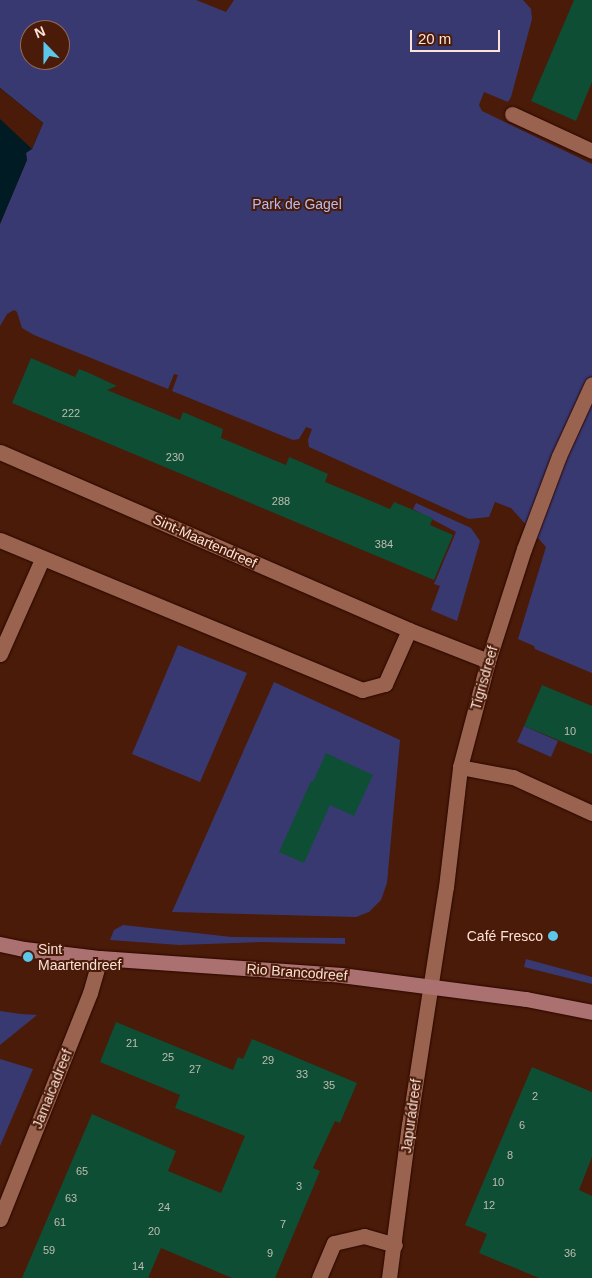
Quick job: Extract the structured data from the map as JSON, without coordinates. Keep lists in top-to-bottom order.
{
  "streets": {
    "street": [
      "Sint-Maartendreef",
      "Tigrisdreef",
      "Rio Brancodreef",
      "Jamaicadreef",
      "Japurádreef"
    ]
  },
  "crossings": [
    ["Sint-Maartendreef", "Tigrisdreef"],
    ["Tigrisdreef", "Rio Brancodreef"],
    ["Tigrisdreef", "Japurádreef"],
    ["Rio Brancodreef", "Jamaicadreef"],
    ["Rio Brancodreef", "Japurádreef"]
  ],
  "parks": ["Park de Gagel"],
  "places": ["Café Fresco", "Sint Maartendreef"],
  "house_numbers": [
    "222",
    "230",
    "288",
    "384",
    "10",
    "21",
    "25",
    "29",
    "27",
    "33",
    "35",
    "2",
    "6",
    "8",
    "65",
    "10",
    "3",
    "63",
    "12",
    "24",
    "61",
    "7",
    "20",
    "59",
    "9",
    "36",
    "14"
  ],
  "scale_bar": "20 m",
  "north": "top"
}
